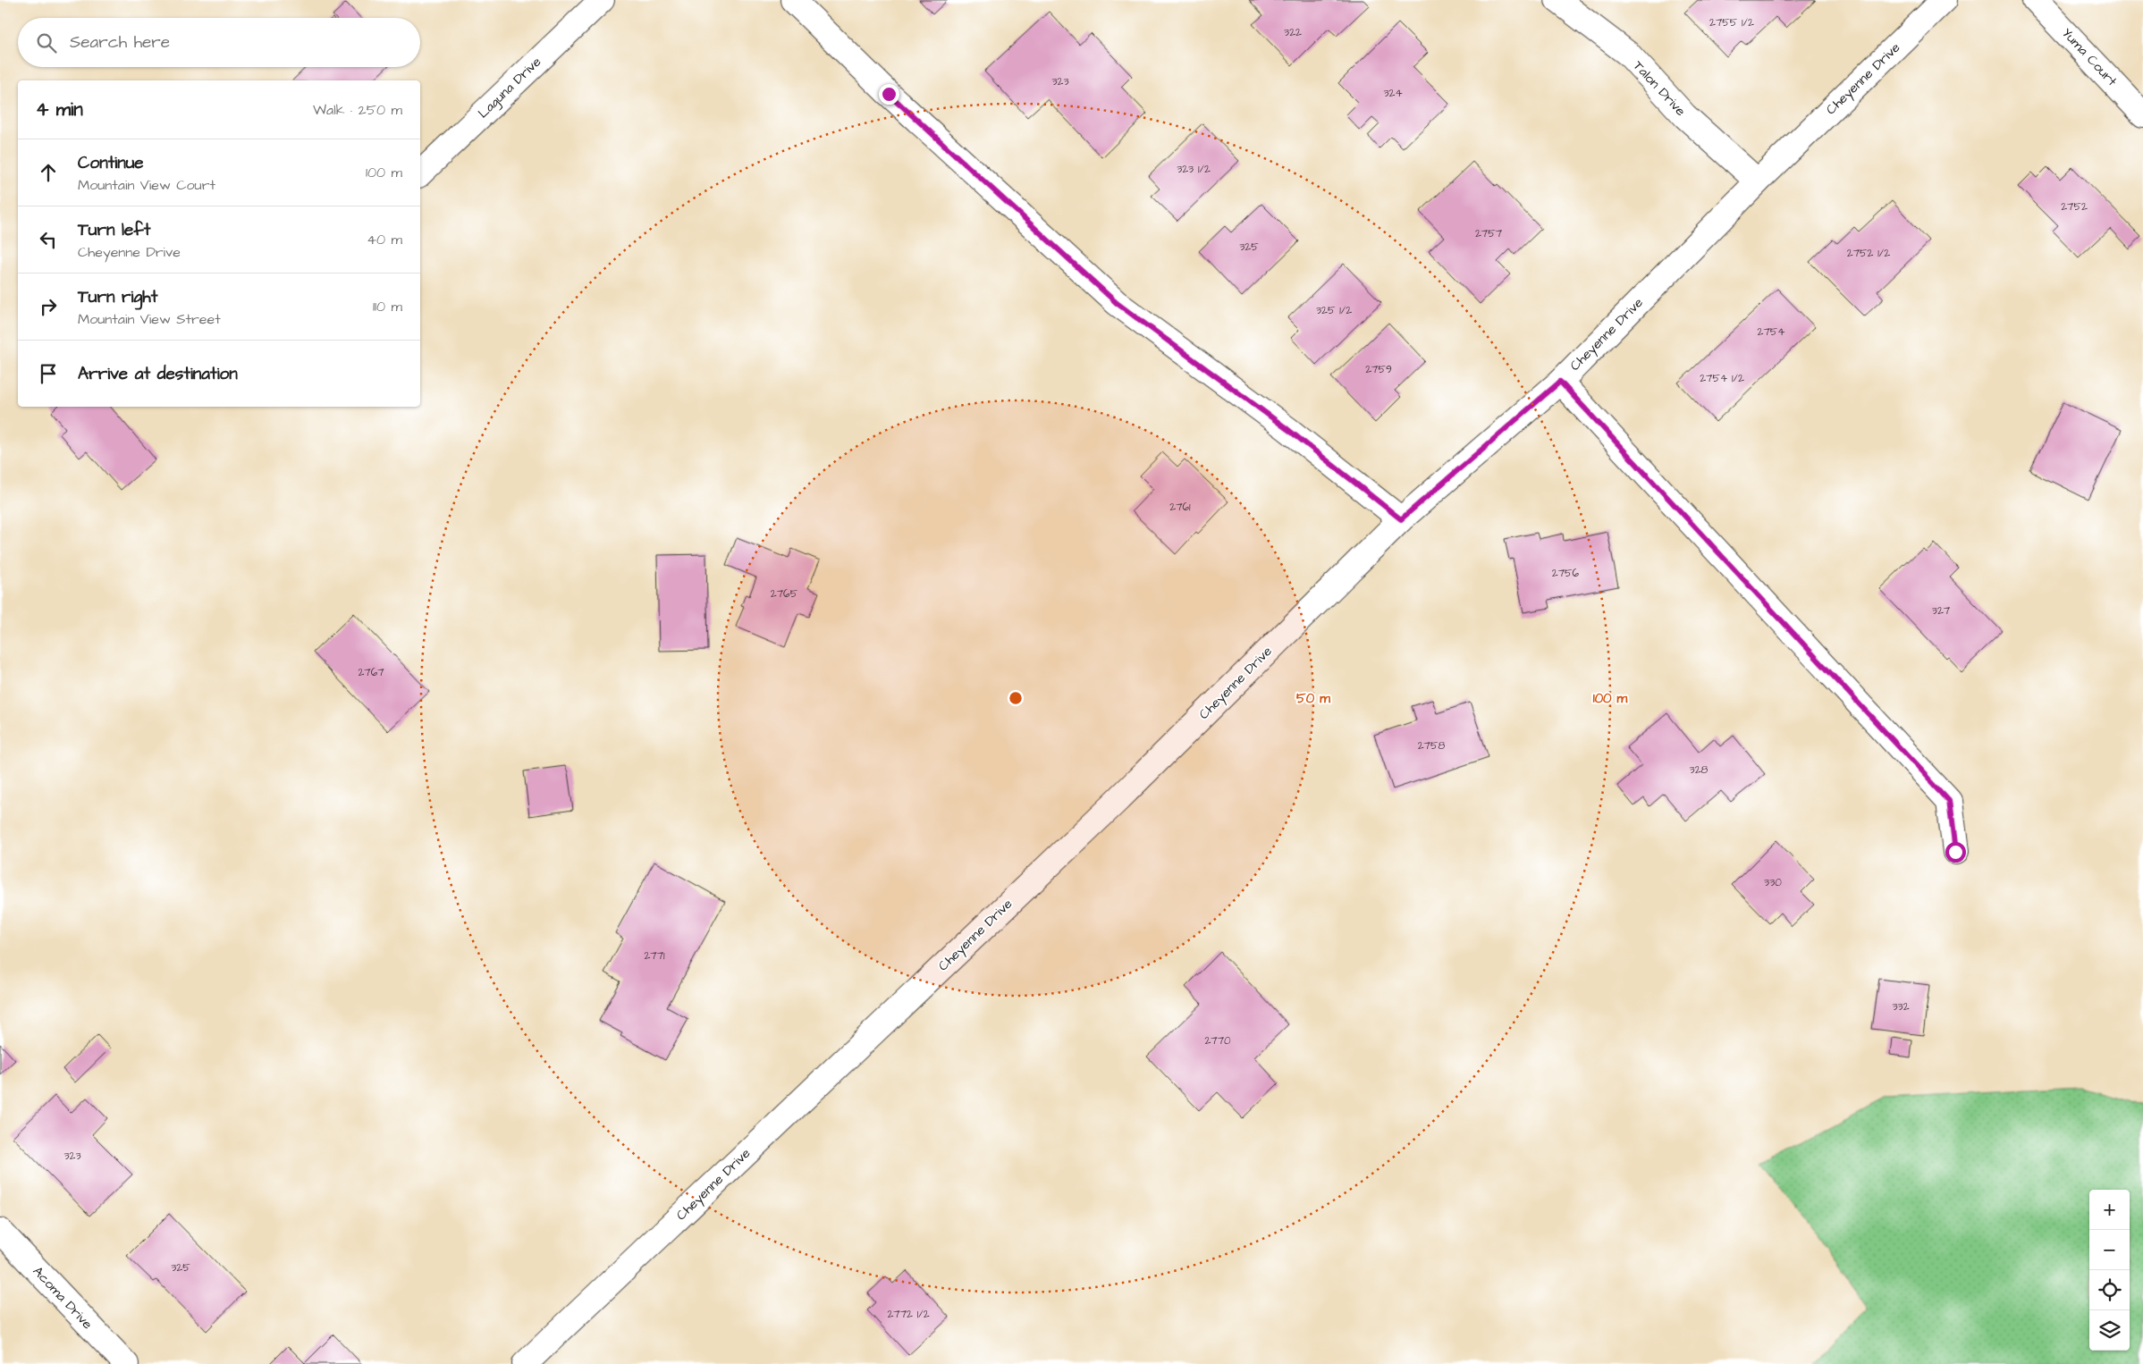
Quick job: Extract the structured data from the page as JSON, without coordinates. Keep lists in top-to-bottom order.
{
  "streets": {
    "street": [
      "Yuma Court",
      "Cheyenne Drive",
      "Laguna Drive",
      "Talon Drive",
      "Acoma Drive"
    ]
  },
  "crossings": [
    ["Cheyenne Drive", "Talon Drive"]
  ],
  "house_numbers": [
    "2755 1/2",
    "322",
    "323",
    "324",
    "323 1/2",
    "2752",
    "2757",
    "325",
    "2752 1/2",
    "325 1/2",
    "2754",
    "2759",
    "2754 1/2",
    "2761",
    "2756",
    "2765",
    "327",
    "2767",
    "2758",
    "328",
    "330",
    "2771",
    "332",
    "2770",
    "323",
    "325",
    "2772 1/2"
  ],
  "page": {
    "search": "Search here",
    "heading": ["4 min", "Walk · 250 m"],
    "list": [
      ["Continue", "Mountain View Court", "100 m"],
      ["Turn left", "Cheyenne Drive", "40 m"],
      ["Turn right", "Mountain View Street", "110 m"],
      "Arrive at destination"
    ],
    "map_buttons": ["+", "−"]
  },
  "rings": ["50 m", "100 m"]
}
